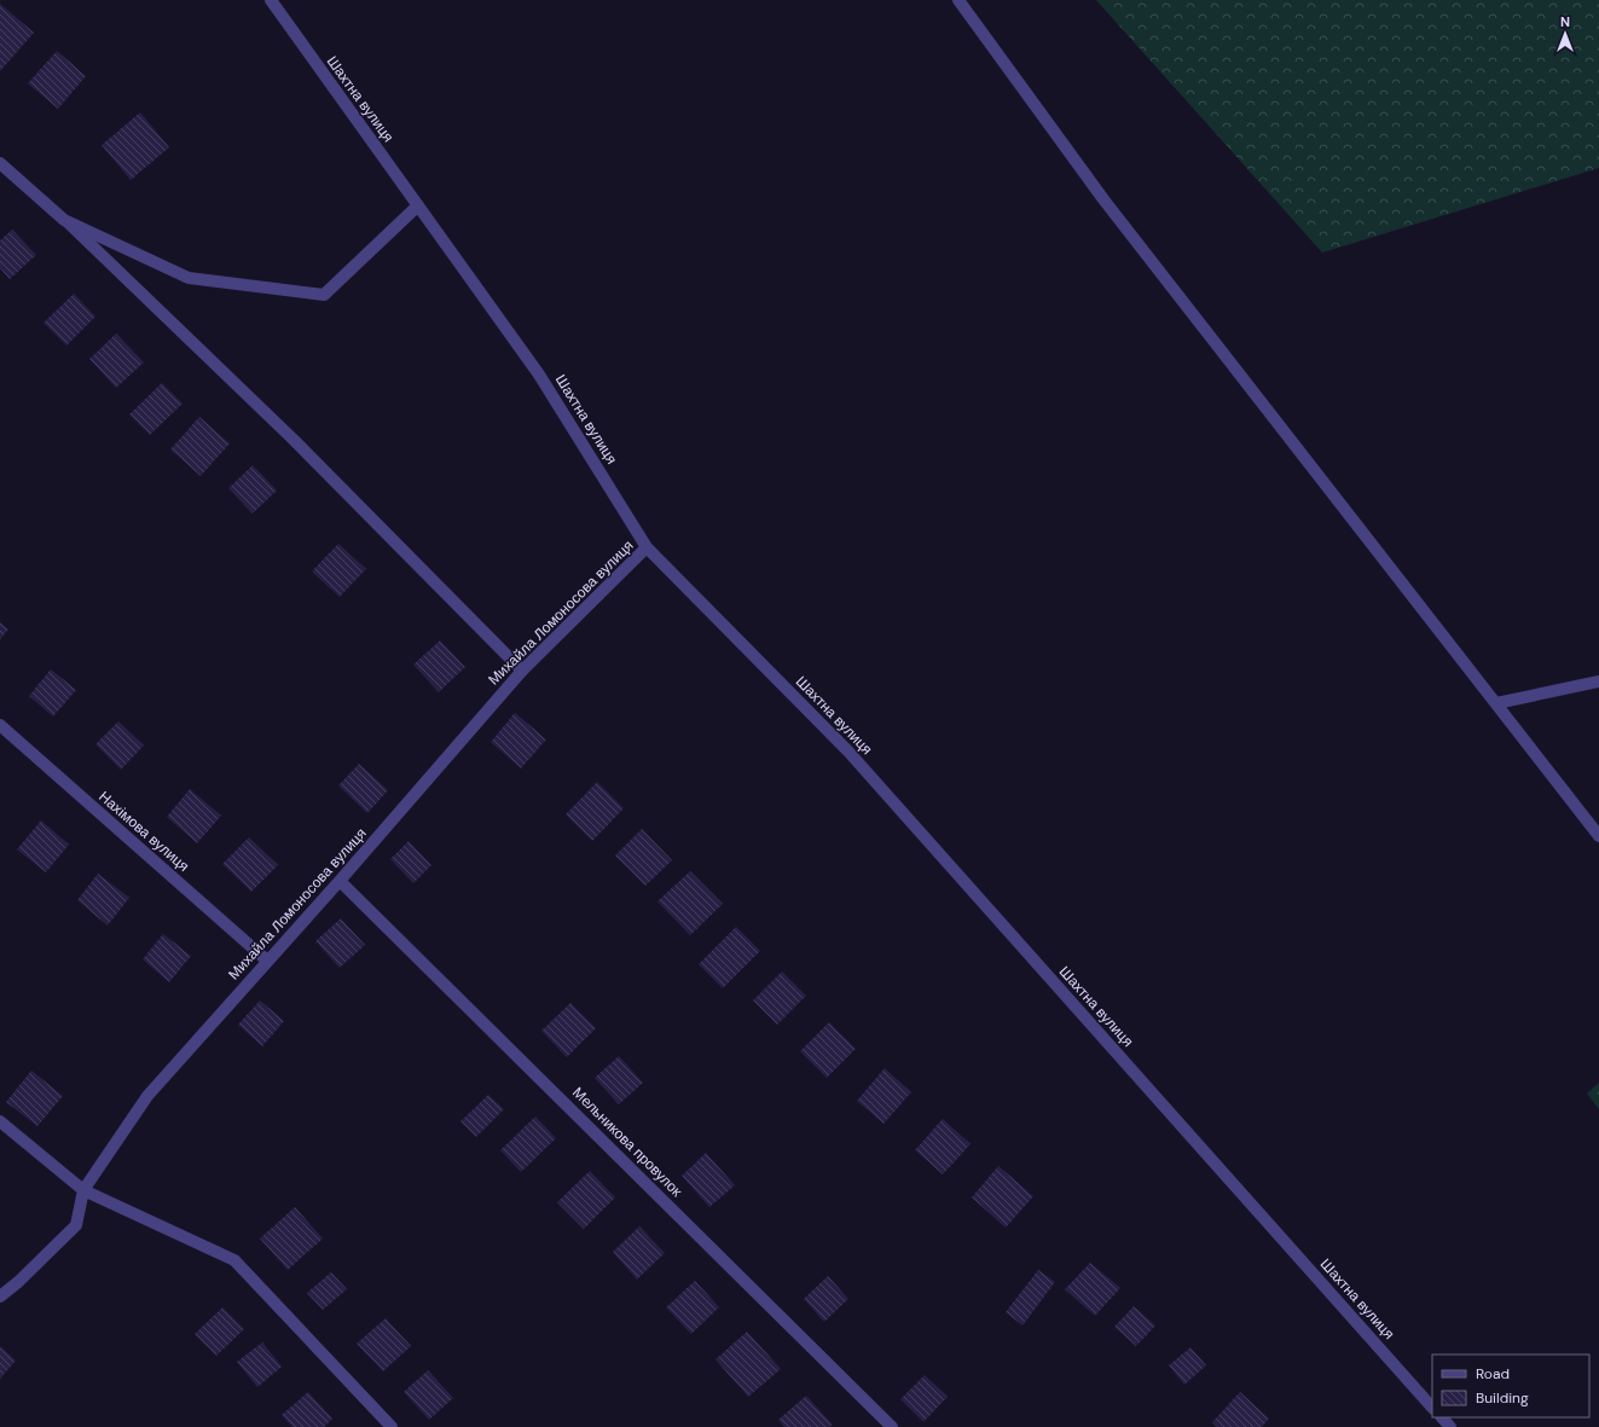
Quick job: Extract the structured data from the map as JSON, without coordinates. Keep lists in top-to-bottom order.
{
  "streets": {
    "street": [
      "Шахтна вулиця",
      "Михайла Ломоносова вулиця",
      "Нахімова вулиця",
      "Мельникова провулок"
    ]
  },
  "crossings": [
    ["Шахтна вулиця", "Михайла Ломоносова вулиця"],
    ["Михайла Ломоносова вулиця", "Нахімова вулиця"],
    ["Михайла Ломоносова вулиця", "Мельникова провулок"]
  ],
  "legend": ["Road", "Building"],
  "north": "top"
}
